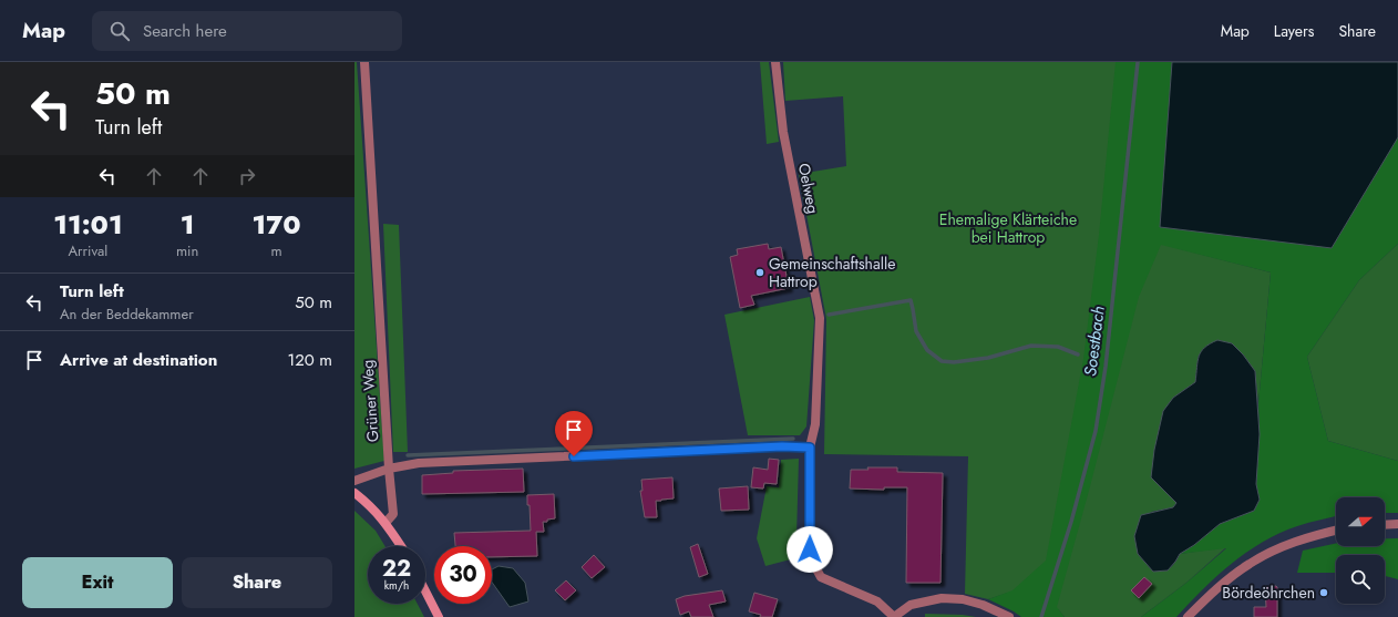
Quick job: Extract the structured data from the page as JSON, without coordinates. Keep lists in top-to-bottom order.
{
  "streets": {
    "street": ["Oelweg", "Grüner Weg"]
  },
  "water": ["Soestbach"],
  "parks": ["Ehemalige Klärteiche bei Hattrop"],
  "places": ["Gemeinschaftshalle Hattrop", "Bördeöhrchen"],
  "north": "right",
  "page": {
    "header": "Map",
    "search": "Search here",
    "nav": ["Map", "Layers", "Share"],
    "turn": ["50 m", "Turn left"],
    "eta": [
      "11:01",
      "Arrival",
      "1",
      "min",
      "170",
      "m"
    ],
    "list": [
      {
        "name": "Turn left",
        "note": "An der Beddekammer",
        "value": "50 m"
      },
      {
        "name": "Arrive at destination",
        "value": "120 m"
      }
    ],
    "speed": "22 km/h",
    "limit": "30",
    "buttons": ["Exit", "Share"]
  }
}
